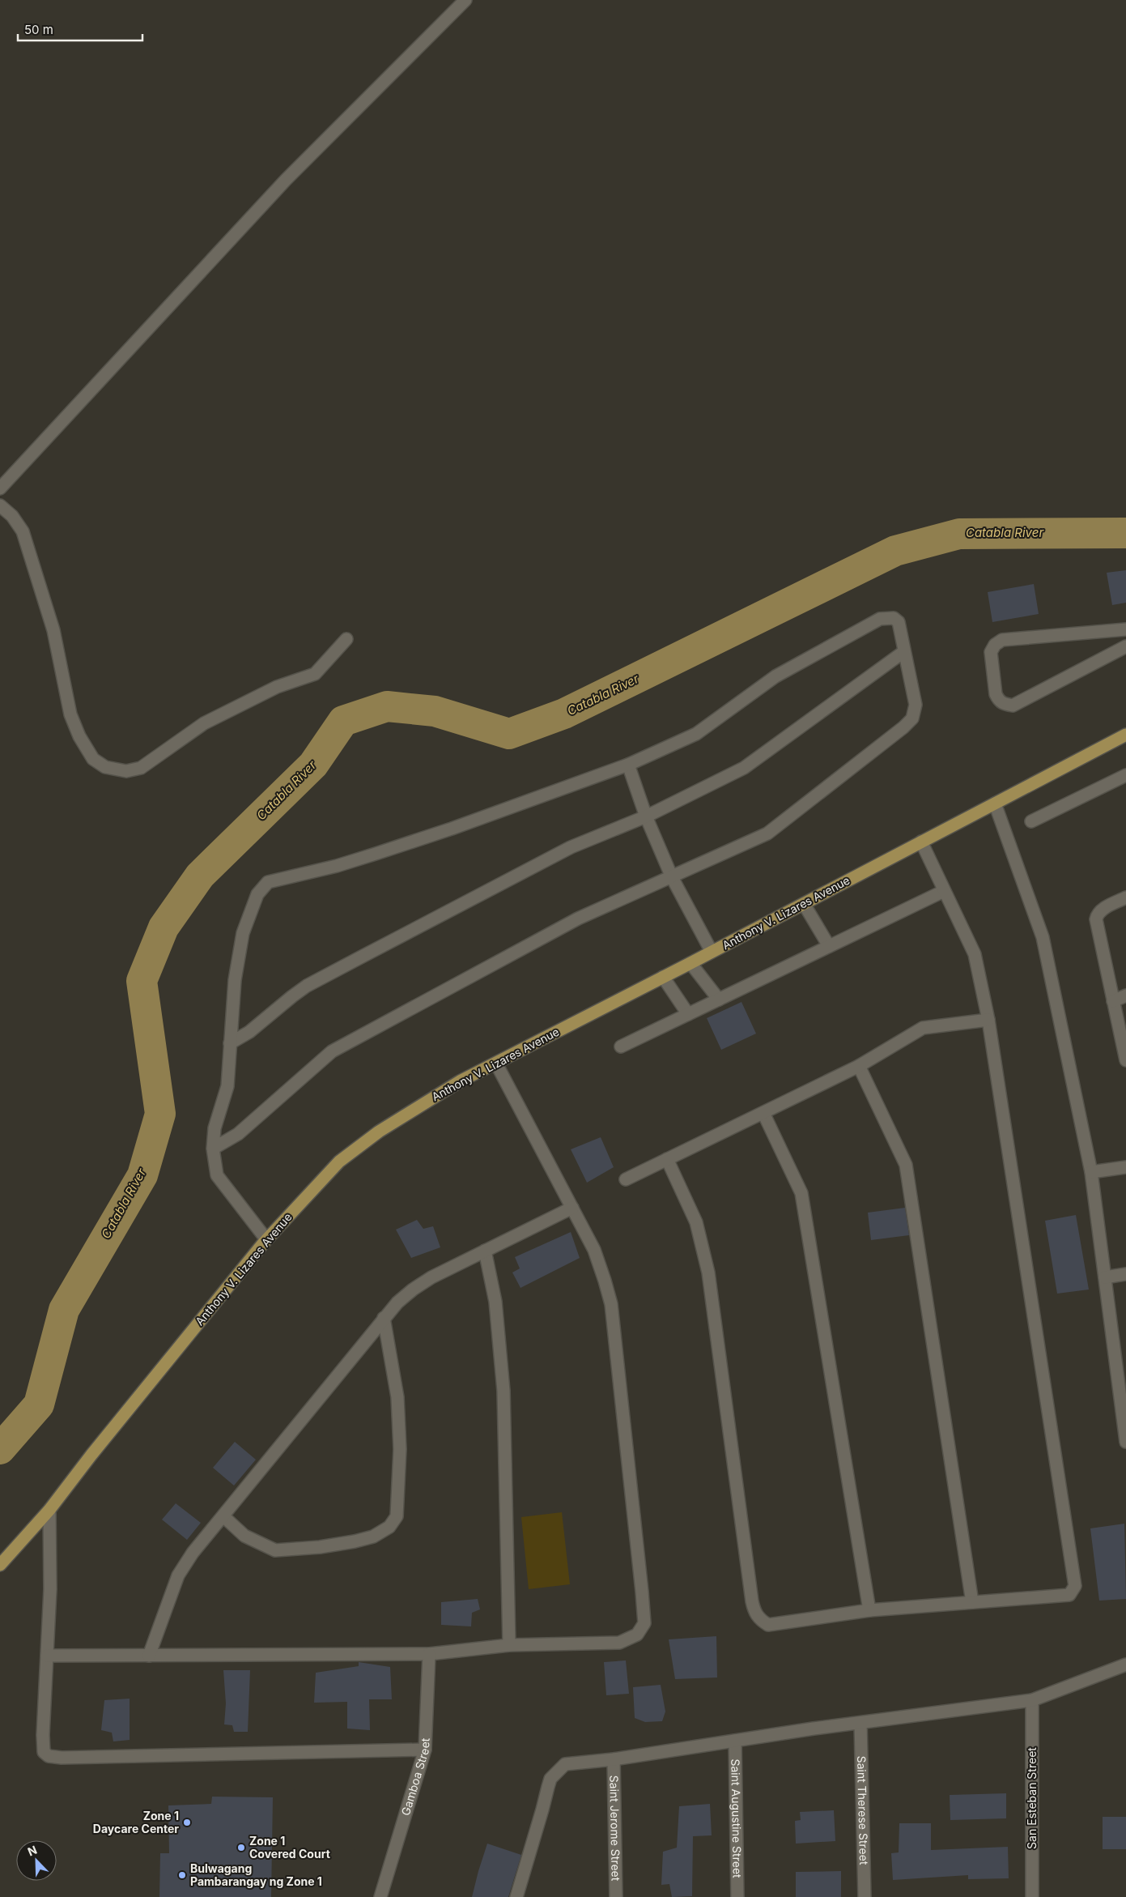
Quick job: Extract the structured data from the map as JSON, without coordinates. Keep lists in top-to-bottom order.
{
  "streets": {
    "main road": ["Anthony V. Lizares Avenue"],
    "street": [
      "Gamboa Street",
      "San Esteban Street",
      "Saint Therese Street",
      "Saint Augustine Street",
      "Saint Jerome Street"
    ]
  },
  "water": ["Catabla River"],
  "places": ["Zone 1 Daycare Center", "Zone 1 Covered Court", "Bulwagang Pambarangay ng Zone 1"],
  "scale_bar": "50 m",
  "north": "top left"
}
